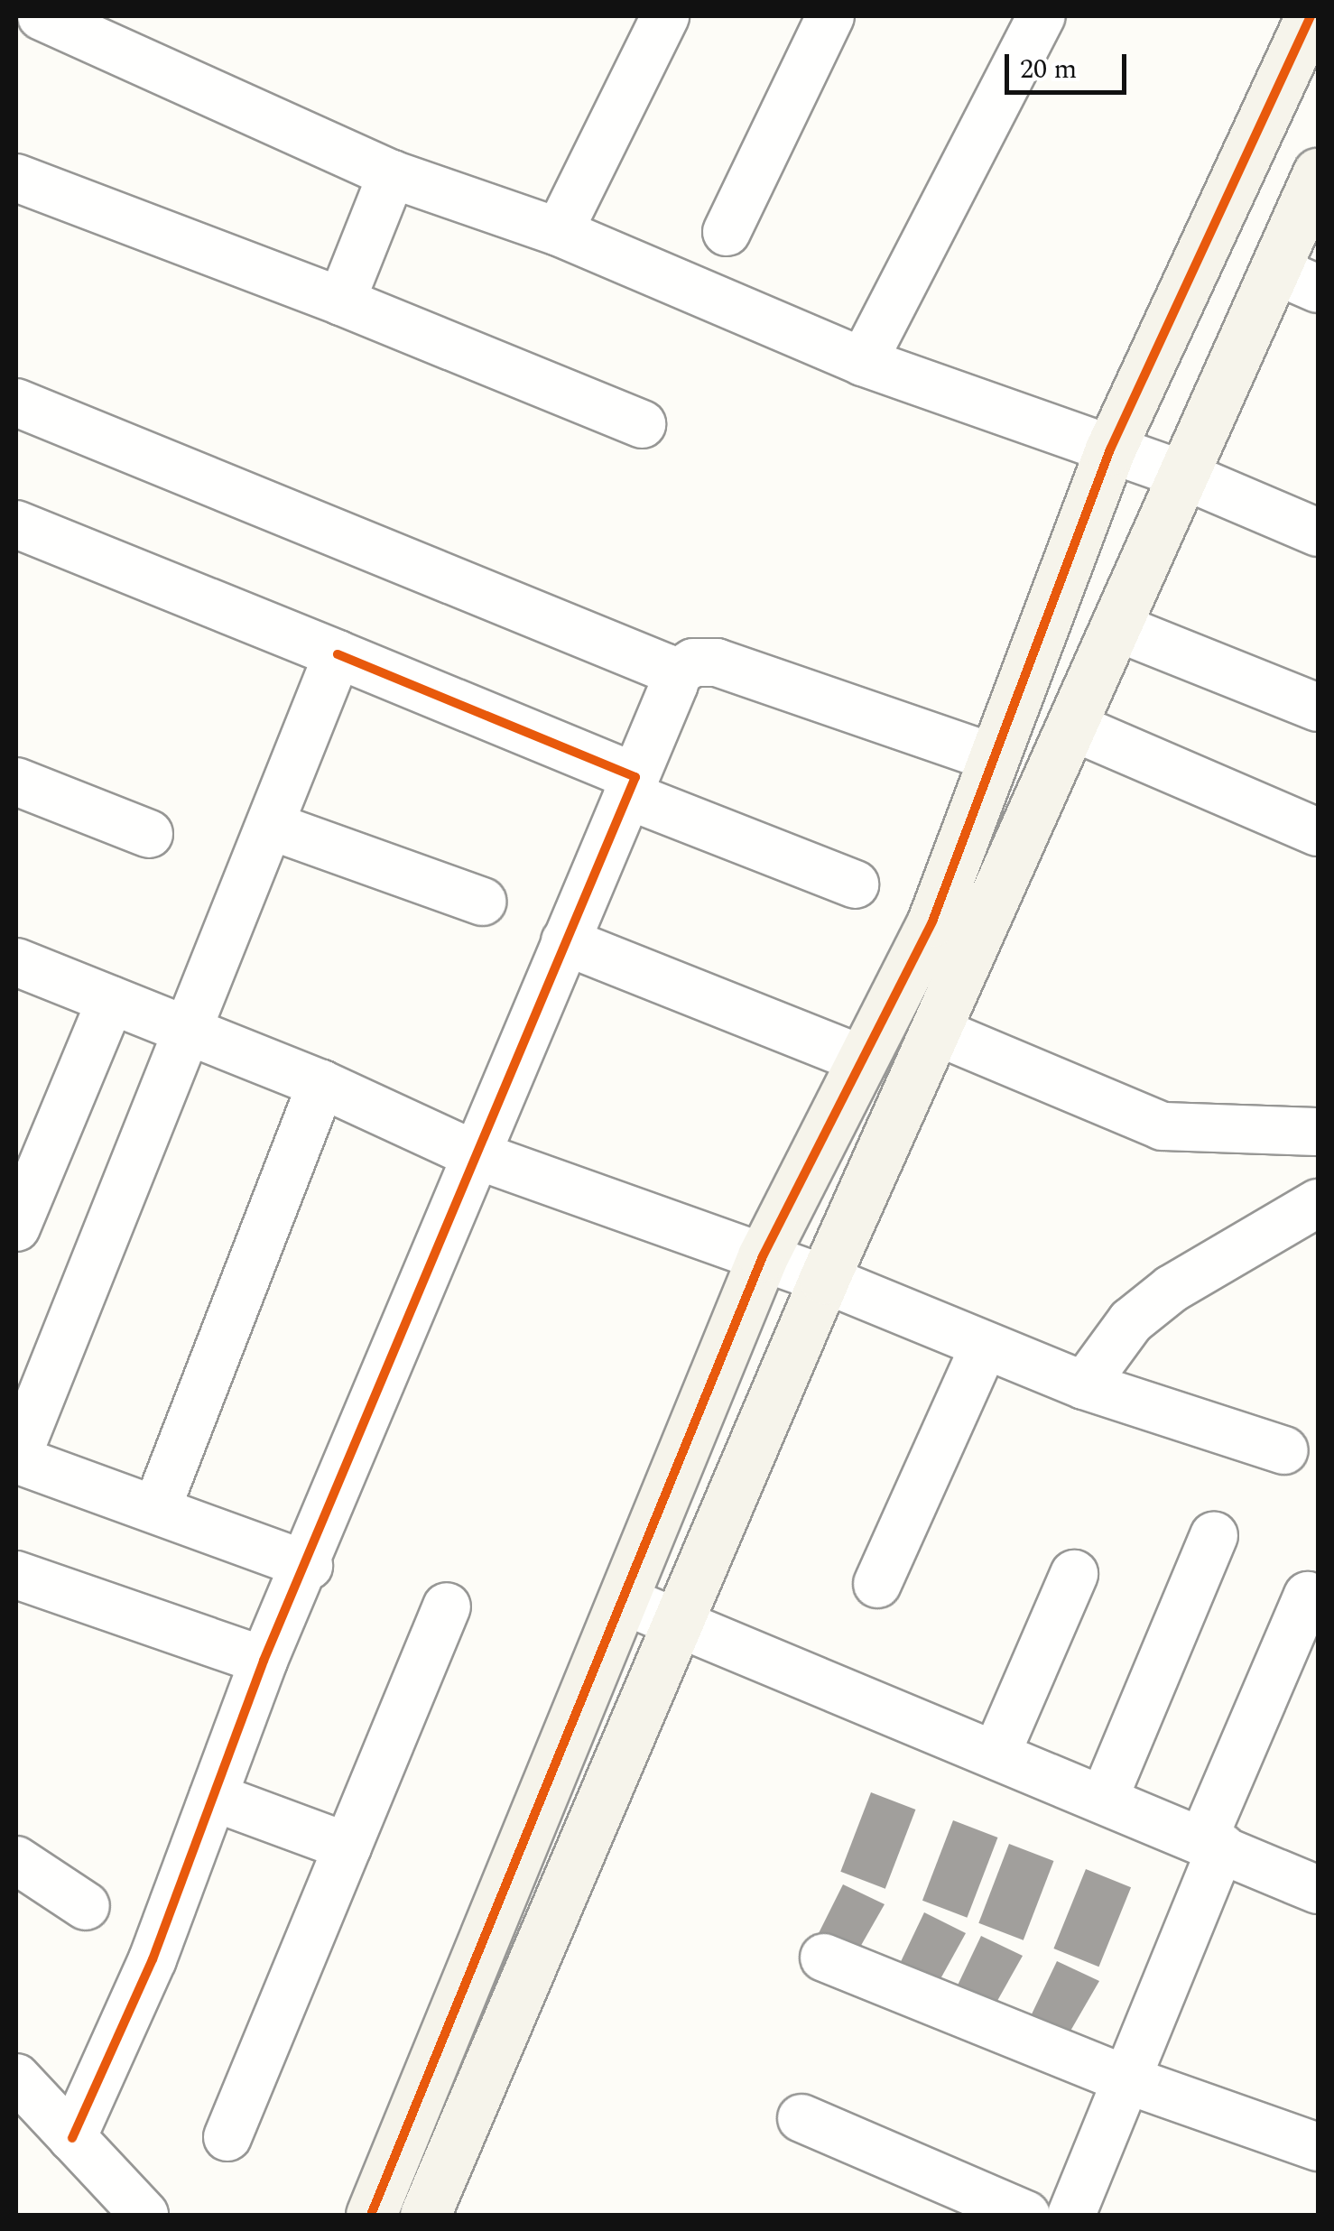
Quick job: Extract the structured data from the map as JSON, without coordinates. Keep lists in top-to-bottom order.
{
  "scale_bar": "20 m"
}
